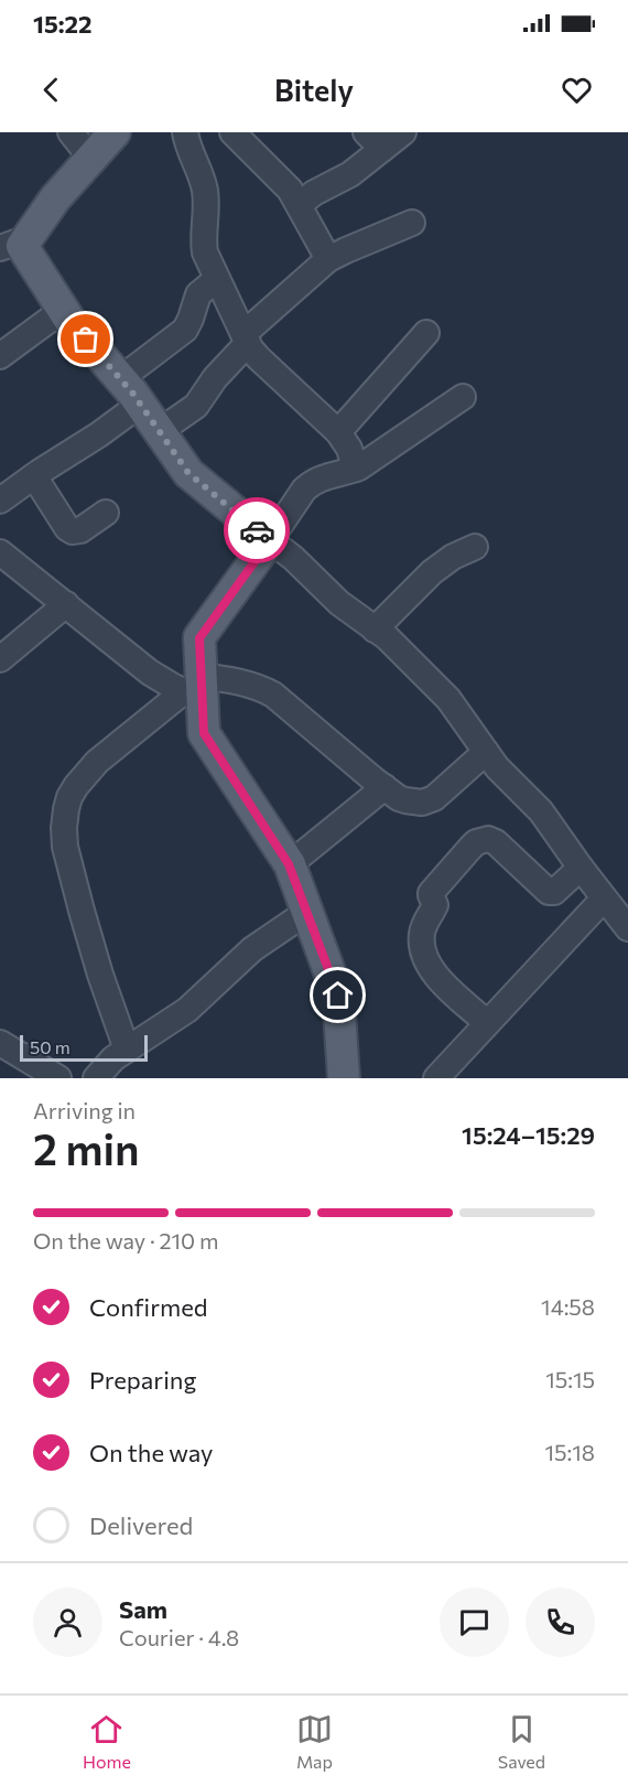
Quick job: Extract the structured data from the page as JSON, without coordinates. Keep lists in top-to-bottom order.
{
  "scale_bar": "50 m",
  "page": {
    "status": "15:22",
    "header": "Bitely",
    "scale": "50 m",
    "heading": ["2 min", "Arriving in", "15:24–15:29"],
    "panel": ["Sam", "Courier · 4.8"],
    "bar": "On the way · 210 m",
    "list": [
      ["Confirmed", "14:58"],
      ["Preparing", "15:15"],
      ["On the way", "15:18"],
      "Delivered"
    ],
    "tabs": ["Home", "Map", "Saved"]
  }
}
